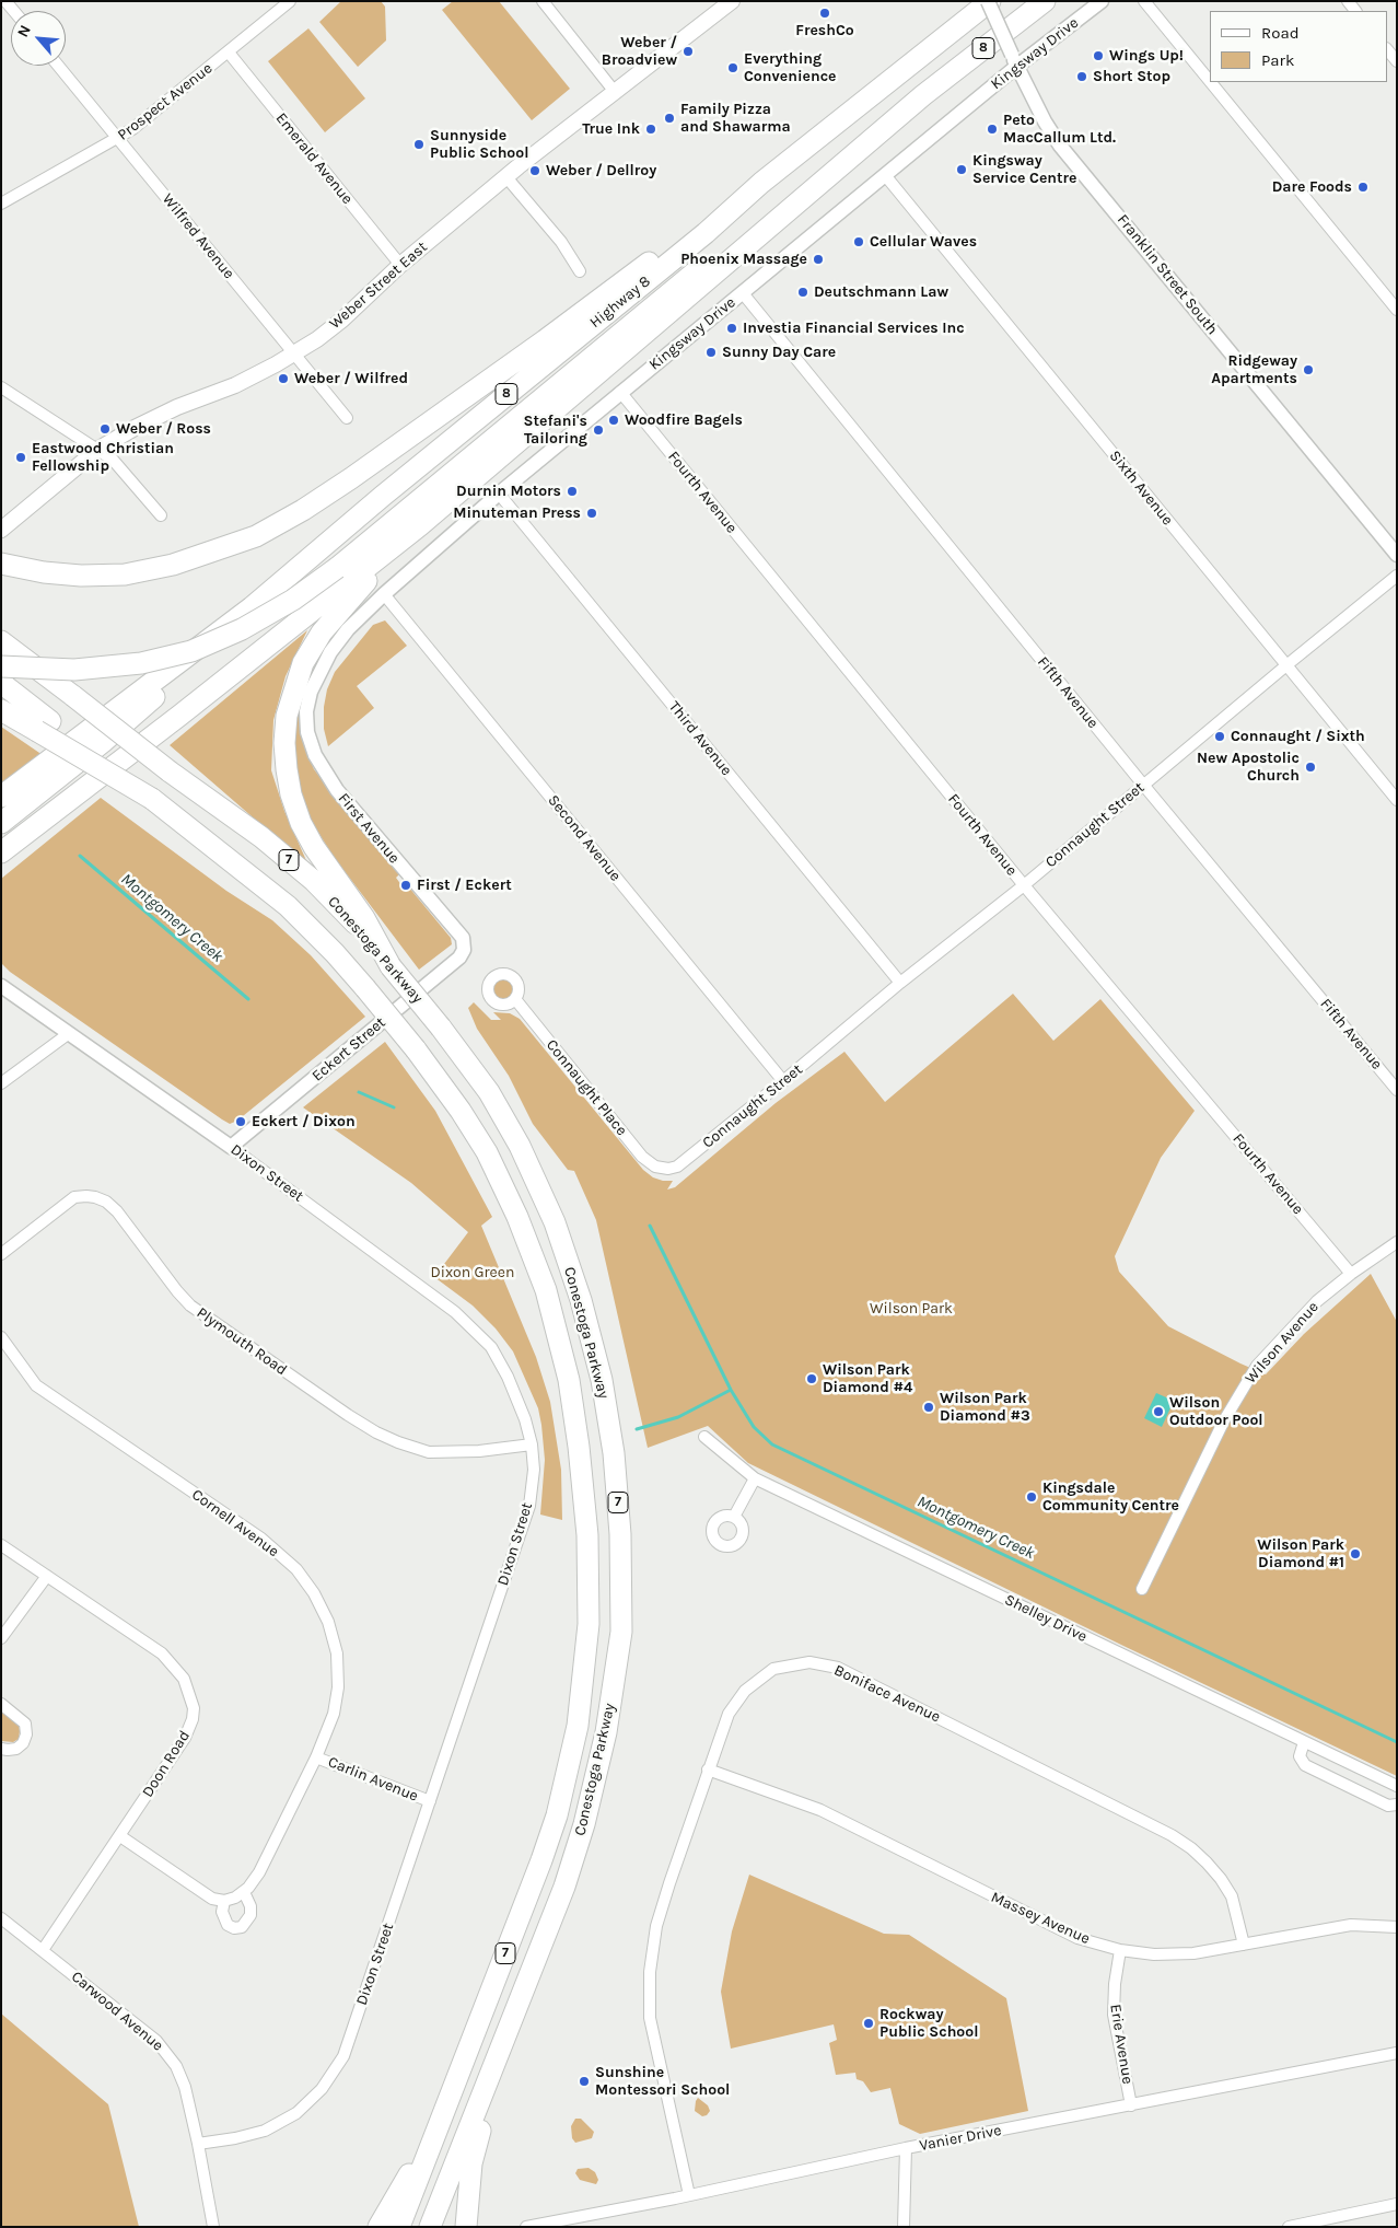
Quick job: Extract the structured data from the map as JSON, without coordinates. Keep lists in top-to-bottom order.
{
  "streets": {
    "highway": [
      "8",
      "Highway 8",
      "7",
      "Conestoga Parkway"
    ],
    "main road": ["Weber Street East"],
    "street": [
      "Kingsway Drive",
      "Prospect Avenue",
      "Emerald Avenue",
      "Wilfred Avenue",
      "Franklin Street South",
      "Sixth Avenue",
      "Fourth Avenue",
      "Fifth Avenue",
      "Third Avenue",
      "Connaught Street",
      "First Avenue",
      "Second Avenue",
      "Eckert Street",
      "Connaught Place",
      "Dixon Street",
      "Plymouth Road",
      "Wilson Avenue",
      "Cornell Avenue",
      "Shelley Drive",
      "Boniface Avenue",
      "Doon Road",
      "Carlin Avenue",
      "Massey Avenue",
      "Carwood Avenue",
      "Erie Avenue",
      "Vanier Drive"
    ]
  },
  "crossings": [
    ["Kingsway Drive", "Franklin Street South"],
    ["Kingsway Drive", "Sixth Avenue"],
    ["Kingsway Drive", "Fourth Avenue"],
    ["Kingsway Drive", "Fifth Avenue"],
    ["Kingsway Drive", "Third Avenue"],
    ["Kingsway Drive", "First Avenue"],
    ["Kingsway Drive", "Second Avenue"],
    ["Prospect Avenue", "Emerald Avenue"],
    ["Prospect Avenue", "Wilfred Avenue"],
    ["Emerald Avenue", "Weber Street East"],
    ["Wilfred Avenue", "Weber Street East"],
    ["Franklin Street South", "Highway 8"],
    ["Sixth Avenue", "Connaught Street"],
    ["Fourth Avenue", "Connaught Street"],
    ["Fourth Avenue", "Wilson Avenue"],
    ["Fifth Avenue", "Connaught Street"],
    ["Third Avenue", "Connaught Street"],
    ["Connaught Street", "Second Avenue"],
    ["Connaught Street", "Connaught Place"],
    ["First Avenue", "Eckert Street"],
    ["Eckert Street", "Dixon Street"],
    ["Dixon Street", "Plymouth Road"],
    ["Dixon Street", "Carlin Avenue"],
    ["Dixon Street", "Carwood Avenue"],
    ["Cornell Avenue", "Carlin Avenue"],
    ["Boniface Avenue", "Massey Avenue"],
    ["Boniface Avenue", "Vanier Drive"],
    ["Doon Road", "Carwood Avenue"],
    ["Massey Avenue", "Erie Avenue"],
    ["Erie Avenue", "Vanier Drive"]
  ],
  "water": ["Montgomery Creek"],
  "parks": ["Dixon Green", "Wilson Park"],
  "places": [
    "FreshCo",
    "Weber / Broadview",
    "Wings Up!",
    "Everything Convenience",
    "Short Stop",
    "Family Pizza and Shawarma",
    "True Ink",
    "Peto MacCallum Ltd.",
    "Sunnyside Public School",
    "Kingsway Service Centre",
    "Weber / Dellroy",
    "Dare Foods",
    "Cellular Waves",
    "Phoenix Massage",
    "Deutschmann Law",
    "Investia Financial Services Inc",
    "Sunny Day Care",
    "Ridgeway Apartments",
    "Weber / Wilfred",
    "Woodfire Bagels",
    "Weber / Ross",
    "Stefani's Tailoring",
    "Eastwood Christian Fellowship",
    "Durnin Motors",
    "Minuteman Press",
    "Connaught / Sixth",
    "New Apostolic Church",
    "First / Eckert",
    "Eckert / Dixon",
    "Wilson Park Diamond #4",
    "Wilson Park Diamond #3",
    "Wilson Outdoor Pool",
    "Kingsdale Community Centre",
    "Wilson Park Diamond #1",
    "Rockway Public School",
    "Sunshine Montessori School"
  ],
  "legend": ["Road", "Park"],
  "north": "top left"
}
